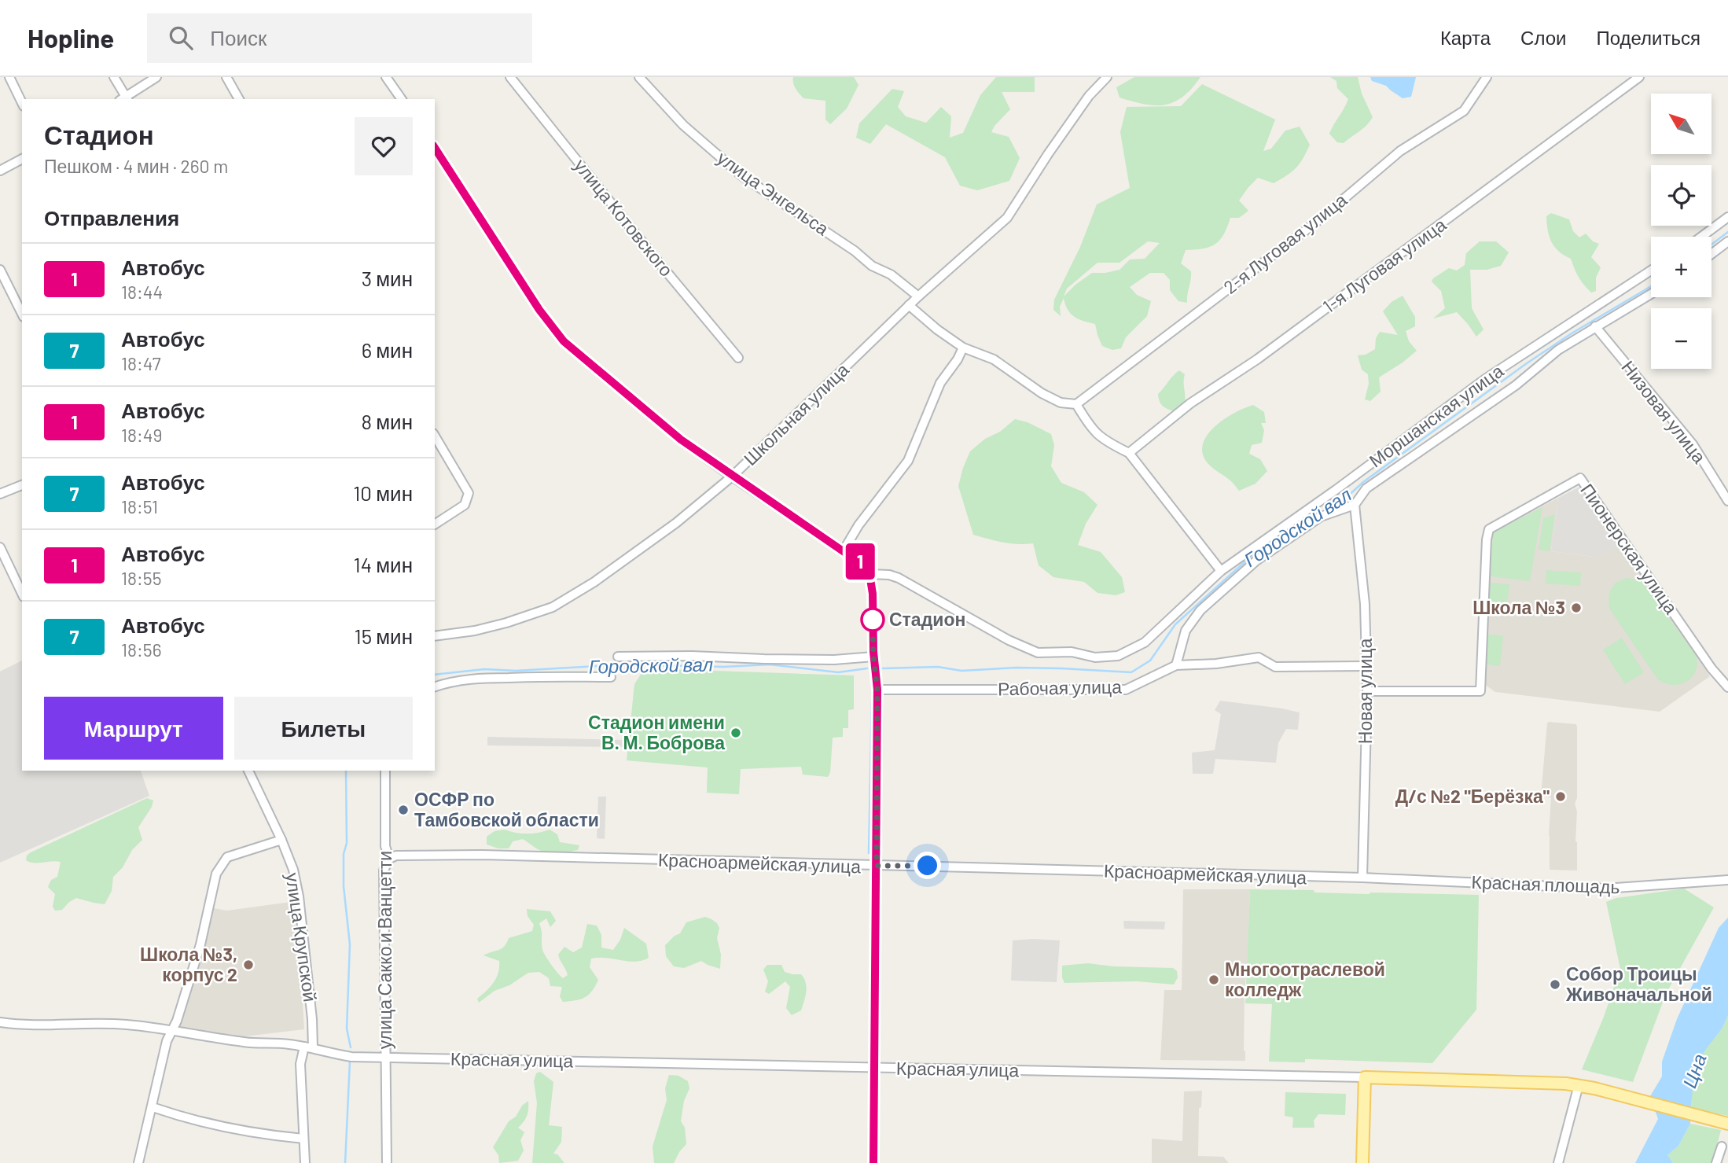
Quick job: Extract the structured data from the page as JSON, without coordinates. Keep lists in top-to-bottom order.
{
  "streets": {
    "street": [
      "улица Энгельса",
      "улица Котовского",
      "2-я Луговая улица",
      "1-я Луговая улица",
      "Низовая улица",
      "Школьная улица",
      "Моршанская улица",
      "Пионерская улица",
      "Рабочая улица",
      "Новая улица",
      "Красноармейская улица",
      "Красная площадь",
      "улица Крупской",
      "улица Сакко и Ванцетти",
      "Красная улица"
    ]
  },
  "crossings": [
    ["улица Энгельса", "Школьная улица"],
    ["Низовая улица", "Моршанская улица"],
    ["Моршанская улица", "Рабочая улица"],
    ["Моршанская улица", "Новая улица"],
    ["Пионерская улица", "Новая улица"],
    ["Рабочая улица", "Новая улица"],
    ["Новая улица", "Красноармейская улица"],
    ["Новая улица", "Красная площадь"],
    ["Красноармейская улица", "Красная площадь"],
    ["Красноармейская улица", "улица Сакко и Ванцетти"],
    ["улица Крупской", "Красная улица"],
    ["улица Сакко и Ванцетти", "Красная улица"]
  ],
  "water": ["Городской вал", "Цна"],
  "places": [
    "Школа №3",
    "Стадион",
    "Стадион имени В. М. Боброва",
    "Д/с №2 \"Берёзка\"",
    "ОСФР по Тамбовской области",
    "Школа №3, корпус 2",
    "Многоотраслевой колледж",
    "Собор Троицы Живоначальной"
  ],
  "lines": ["bus line 1"],
  "north": "top left",
  "page": {
    "header": "Hopline",
    "search": "Поиск",
    "nav": ["Карта", "Слои", "Поделиться"],
    "on_map": "1",
    "map_buttons": ["+", "−"],
    "heading": [
      ["Стадион", "Пешком · 4 мин · 260 m"],
      "Отправления"
    ],
    "list": [
      {
        "mark": "1",
        "name": "Автобус",
        "note": "18:44",
        "value": "3 мин"
      },
      {
        "mark": "7",
        "name": "Автобус",
        "note": "18:47",
        "value": "6 мин"
      },
      {
        "mark": "1",
        "name": "Автобус",
        "note": "18:49",
        "value": "8 мин"
      },
      {
        "mark": "7",
        "name": "Автобус",
        "note": "18:51",
        "value": "10 мин"
      },
      {
        "mark": "1",
        "name": "Автобус",
        "note": "18:55",
        "value": "14 мин"
      },
      {
        "mark": "7",
        "name": "Автобус",
        "note": "18:56",
        "value": "15 мин"
      }
    ],
    "buttons": ["Маршрут", "Билеты"]
  }
}
